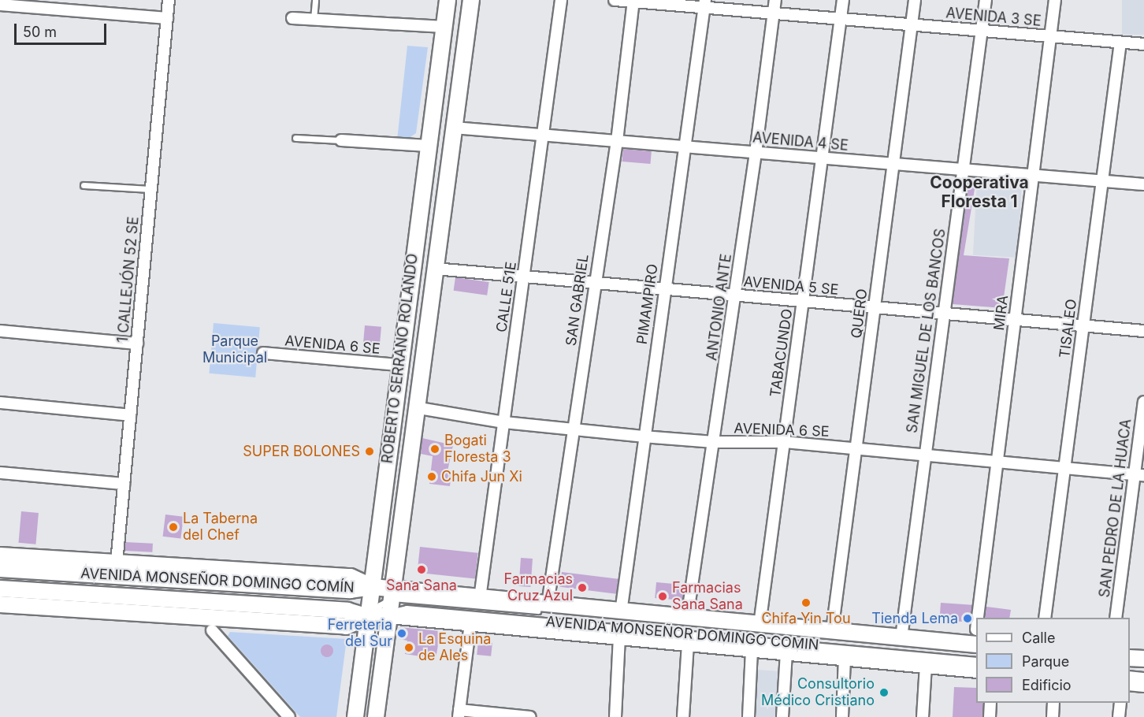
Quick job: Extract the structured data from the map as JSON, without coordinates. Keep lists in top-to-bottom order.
{
  "streets": {
    "main road": ["ROBERTO SERRANO ROLANDO", "AVENIDA MONSEÑOR DOMINGO COMÍN", "AVENIDA MONSEÑOR DOMINGO COMIN"],
    "street": [
      "AVENIDA 3 SE",
      "AVENIDA 4 SE",
      "1 CALLEJÓN 52 SE",
      "AVENIDA 5 SE",
      "CALLE 51E",
      "SAN GABRIEL",
      "PIMAMPIRO",
      "ANTONIO ANTE",
      "MIRA",
      "QUERO",
      "TISALEO",
      "SAN MIGUEL DE LOS BANCOS",
      "AVENIDA 6 SE",
      "TABACUNDO",
      "SAN PEDRO DE LA HUACA"
    ]
  },
  "crossings": [
    ["AVENIDA 3 SE", "SAN GABRIEL"],
    ["AVENIDA 3 SE", "PIMAMPIRO"],
    ["AVENIDA 3 SE", "ANTONIO ANTE"],
    ["AVENIDA 3 SE", "MIRA"],
    ["AVENIDA 3 SE", "QUERO"],
    ["AVENIDA 3 SE", "TISALEO"],
    ["AVENIDA 3 SE", "SAN MIGUEL DE LOS BANCOS"],
    ["AVENIDA 3 SE", "TABACUNDO"],
    ["AVENIDA 4 SE", "CALLE 51E"],
    ["AVENIDA 4 SE", "SAN GABRIEL"],
    ["AVENIDA 4 SE", "PIMAMPIRO"],
    ["AVENIDA 4 SE", "ANTONIO ANTE"],
    ["AVENIDA 4 SE", "MIRA"],
    ["AVENIDA 4 SE", "QUERO"],
    ["AVENIDA 4 SE", "TISALEO"],
    ["AVENIDA 4 SE", "SAN MIGUEL DE LOS BANCOS"],
    ["AVENIDA 4 SE", "TABACUNDO"],
    ["AVENIDA 4 SE", "ROBERTO SERRANO ROLANDO"],
    ["1 CALLEJÓN 52 SE", "AVENIDA MONSEÑOR DOMINGO COMÍN"],
    ["AVENIDA 5 SE", "CALLE 51E"],
    ["AVENIDA 5 SE", "SAN GABRIEL"],
    ["AVENIDA 5 SE", "PIMAMPIRO"],
    ["AVENIDA 5 SE", "ANTONIO ANTE"],
    ["AVENIDA 5 SE", "MIRA"],
    ["AVENIDA 5 SE", "QUERO"],
    ["AVENIDA 5 SE", "TISALEO"],
    ["AVENIDA 5 SE", "SAN MIGUEL DE LOS BANCOS"],
    ["AVENIDA 5 SE", "TABACUNDO"],
    ["AVENIDA 5 SE", "ROBERTO SERRANO ROLANDO"],
    ["CALLE 51E", "AVENIDA 6 SE"],
    ["CALLE 51E", "AVENIDA MONSEÑOR DOMINGO COMIN"],
    ["SAN GABRIEL", "AVENIDA 6 SE"],
    ["SAN GABRIEL", "AVENIDA MONSEÑOR DOMINGO COMIN"],
    ["PIMAMPIRO", "AVENIDA 6 SE"],
    ["PIMAMPIRO", "AVENIDA MONSEÑOR DOMINGO COMIN"],
    ["ANTONIO ANTE", "AVENIDA 6 SE"],
    ["ANTONIO ANTE", "AVENIDA MONSEÑOR DOMINGO COMIN"],
    ["MIRA", "AVENIDA 6 SE"],
    ["QUERO", "AVENIDA 6 SE"],
    ["QUERO", "AVENIDA MONSEÑOR DOMINGO COMIN"],
    ["TISALEO", "AVENIDA 6 SE"],
    ["SAN MIGUEL DE LOS BANCOS", "AVENIDA 6 SE"],
    ["SAN MIGUEL DE LOS BANCOS", "AVENIDA MONSEÑOR DOMINGO COMIN"],
    ["AVENIDA 6 SE", "TABACUNDO"],
    ["AVENIDA 6 SE", "ROBERTO SERRANO ROLANDO"],
    ["AVENIDA 6 SE", "SAN PEDRO DE LA HUACA"],
    ["TABACUNDO", "AVENIDA MONSEÑOR DOMINGO COMIN"],
    ["ROBERTO SERRANO ROLANDO", "AVENIDA MONSEÑOR DOMINGO COMÍN"],
    ["ROBERTO SERRANO ROLANDO", "AVENIDA MONSEÑOR DOMINGO COMIN"],
    ["AVENIDA MONSEÑOR DOMINGO COMÍN", "AVENIDA MONSEÑOR DOMINGO COMIN"]
  ],
  "districts": ["Cooperativa Floresta 1"],
  "parks": ["Parque Municipal"],
  "places": [
    "Bogati Floresta 3",
    "SUPER BOLONES",
    "Chifa Jun Xi",
    "La Taberna del Chef",
    "Sana Sana",
    "Farmacias Cruz Azul",
    "Farmacias Sana Sana",
    "Chifa Yin Tou",
    "Tienda Lema",
    "Ferreteria del Sur",
    "La Esquina de Ales",
    "Consultorio Médico Cristiano"
  ],
  "legend": ["Calle", "Parque", "Edificio"],
  "scale_bar": "50 m"
}
